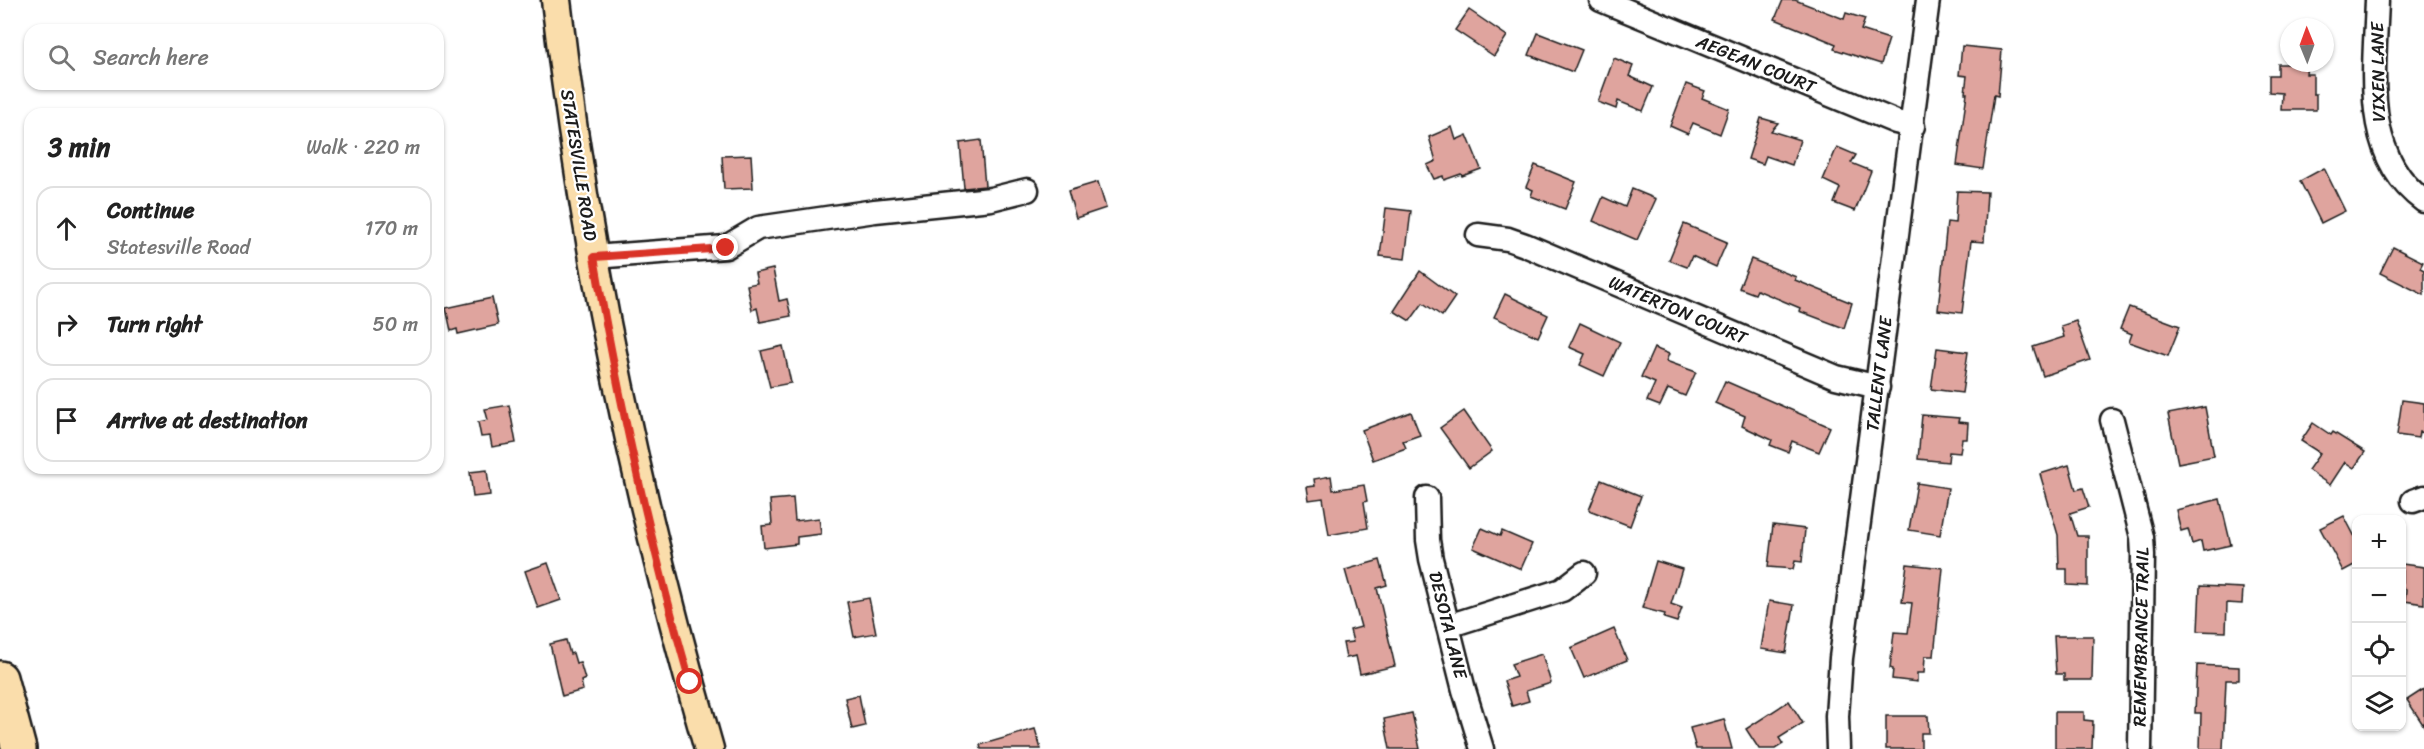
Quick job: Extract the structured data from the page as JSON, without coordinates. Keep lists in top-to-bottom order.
{
  "streets": {
    "main road": ["STATESVILLE ROAD"],
    "street": [
      "AEGEAN COURT",
      "VIXEN LANE",
      "WATERTON COURT",
      "TALLENT LANE",
      "DESOTA LANE",
      "REMEMBRANCE TRAIL"
    ]
  },
  "crossings": [
    ["AEGEAN COURT", "TALLENT LANE"],
    ["WATERTON COURT", "TALLENT LANE"]
  ],
  "north": "top",
  "page": {
    "search": "Search here",
    "heading": ["3 min", "Walk · 220 m"],
    "list": [
      ["Continue", "Statesville Road", "170 m"],
      ["Turn right", "50 m"],
      "Arrive at destination"
    ],
    "map_buttons": ["+", "−"]
  }
}
